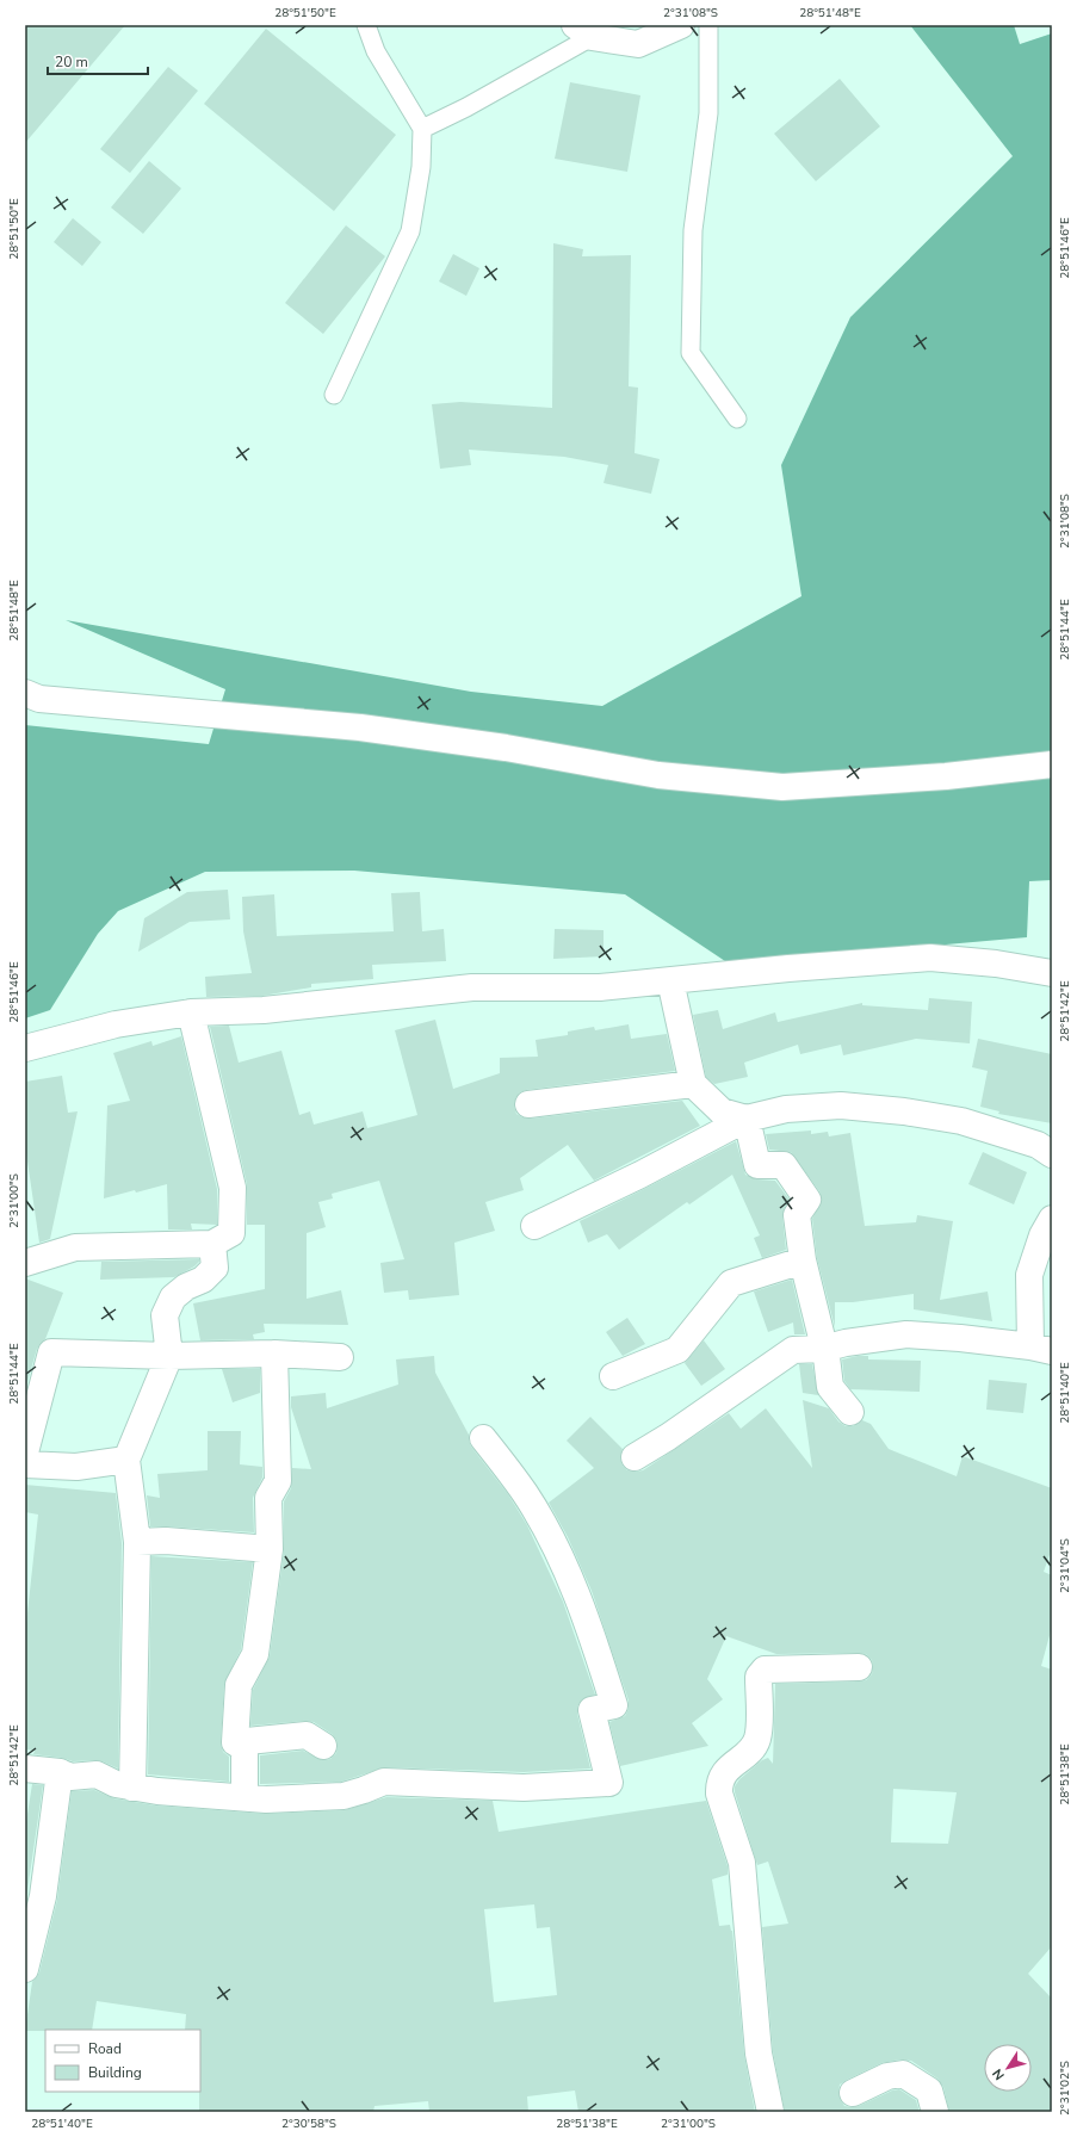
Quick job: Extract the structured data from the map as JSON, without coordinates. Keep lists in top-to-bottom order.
{
  "legend": ["Road", "Building"],
  "scale_bar": "20 m",
  "north": "bottom left",
  "coordinates": [
    "28°51'50\"E",
    "2°31'08\"S",
    "28°51'48\"E",
    "28°51'46\"E",
    "28°51'44\"E",
    "28°51'42\"E",
    "2°31'00\"S",
    "28°51'40\"E",
    "2°31'04\"S",
    "28°51'38\"E",
    "2°31'02\"S",
    "2°30'58\"S"
  ]
}
